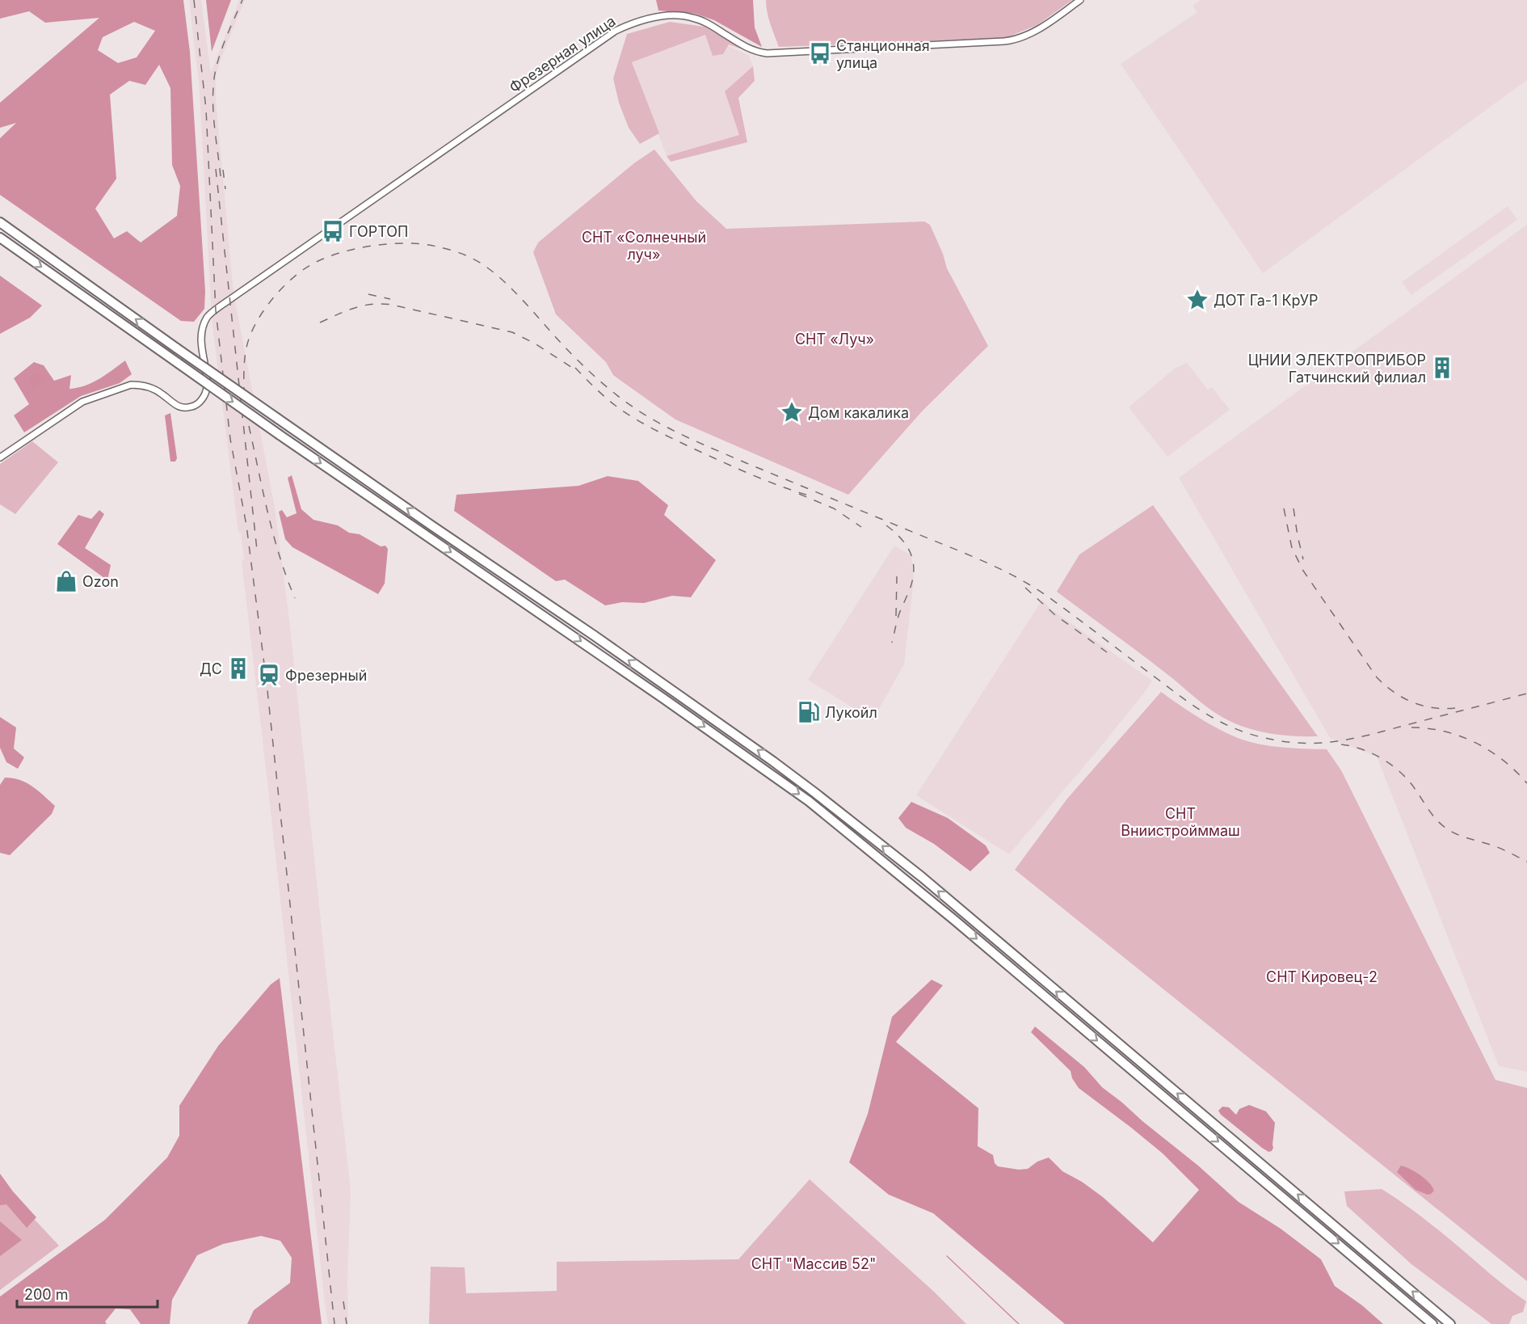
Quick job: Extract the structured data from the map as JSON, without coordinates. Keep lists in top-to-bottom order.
{
  "streets": {
    "street": ["Фрезерная улица"]
  },
  "parks": [
    "СНТ «Солнечный луч»",
    "СНТ «Луч»",
    "СНТ Вниистройммаш",
    "СНТ Кировец-2",
    "СНТ \"Массив 52\""
  ],
  "places": {
    "bus stop": ["Станционная улица", "ГОРТОП"],
    "place": ["ДОТ Га-1 КрУР", "Дом какалика"],
    "building": ["ЦНИИ ЭЛЕКТРОПРИБОР Гатчинский филиал", "ДС"],
    "shop": ["Ozon"],
    "station": ["Фрезерный"],
    "fuel station": ["Лукойл"]
  },
  "scale_bar": "200 m"
}
